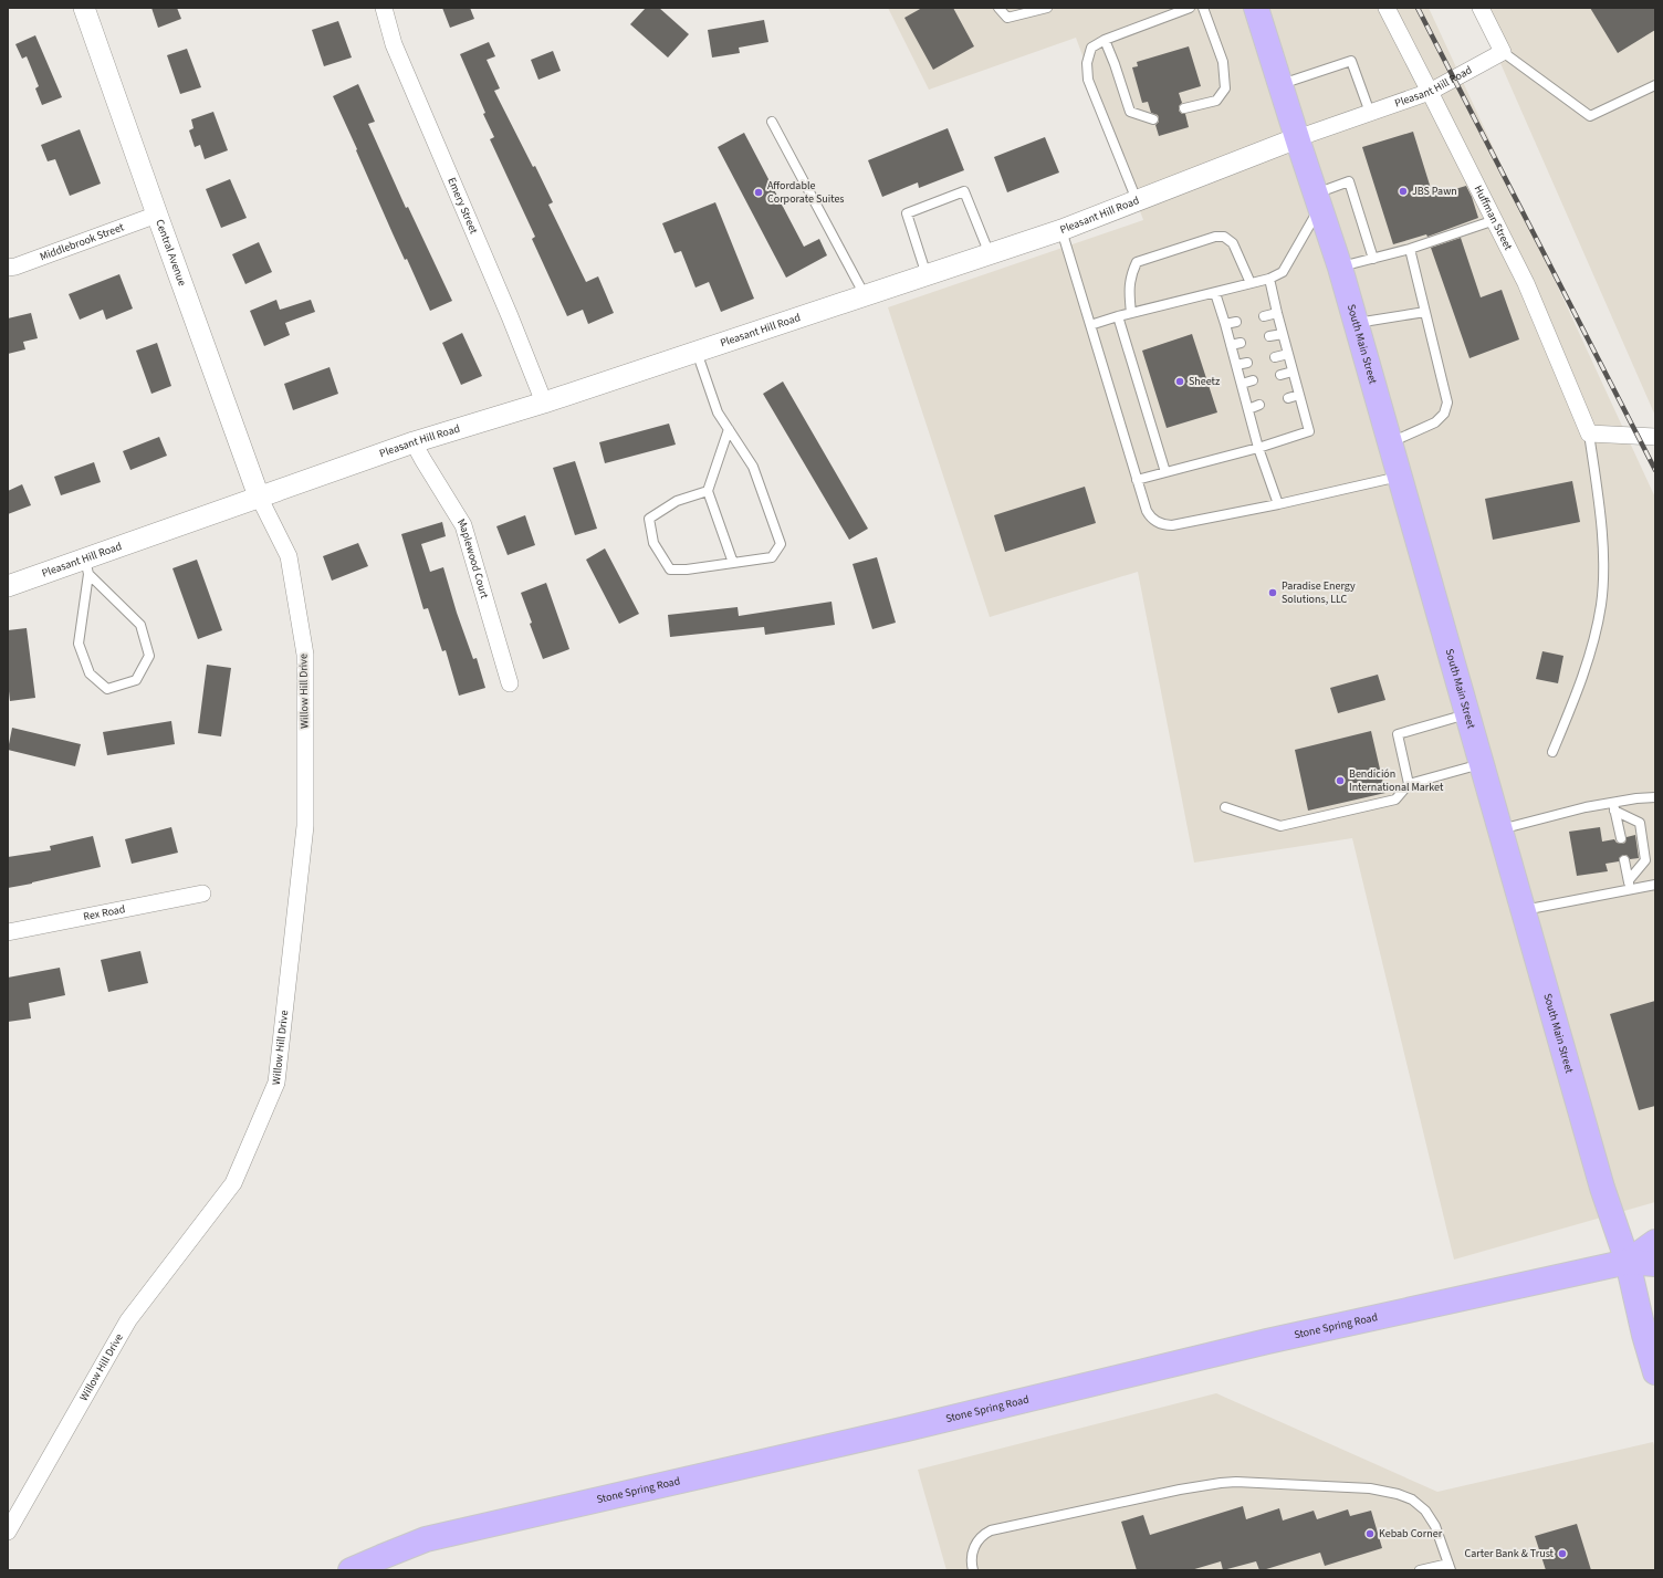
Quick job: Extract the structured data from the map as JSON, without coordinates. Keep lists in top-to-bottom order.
{
  "streets": {
    "main road": ["South Main Street", "Stone Spring Road"],
    "street": [
      "Pleasant Hill Road",
      "Emery Street",
      "Huffman Street",
      "Middlebrook Street",
      "Central Avenue",
      "Maplewood Court",
      "Willow Hill Drive",
      "Rex Road"
    ]
  },
  "crossings": [
    ["Pleasant Hill Road", "Emery Street"],
    ["Pleasant Hill Road", "Huffman Street"],
    ["Pleasant Hill Road", "Central Avenue"],
    ["Pleasant Hill Road", "South Main Street"],
    ["Pleasant Hill Road", "Maplewood Court"],
    ["Pleasant Hill Road", "Willow Hill Drive"],
    ["Middlebrook Street", "Central Avenue"],
    ["Central Avenue", "Willow Hill Drive"],
    ["South Main Street", "Stone Spring Road"]
  ],
  "places": [
    "JBS Pawn",
    "Affordable Corporate Suites",
    "Sheetz",
    "Paradise Energy Solutions, LLC",
    "Bendición International Market",
    "Kebab Corner",
    "Carter Bank & Trust"
  ]
}
